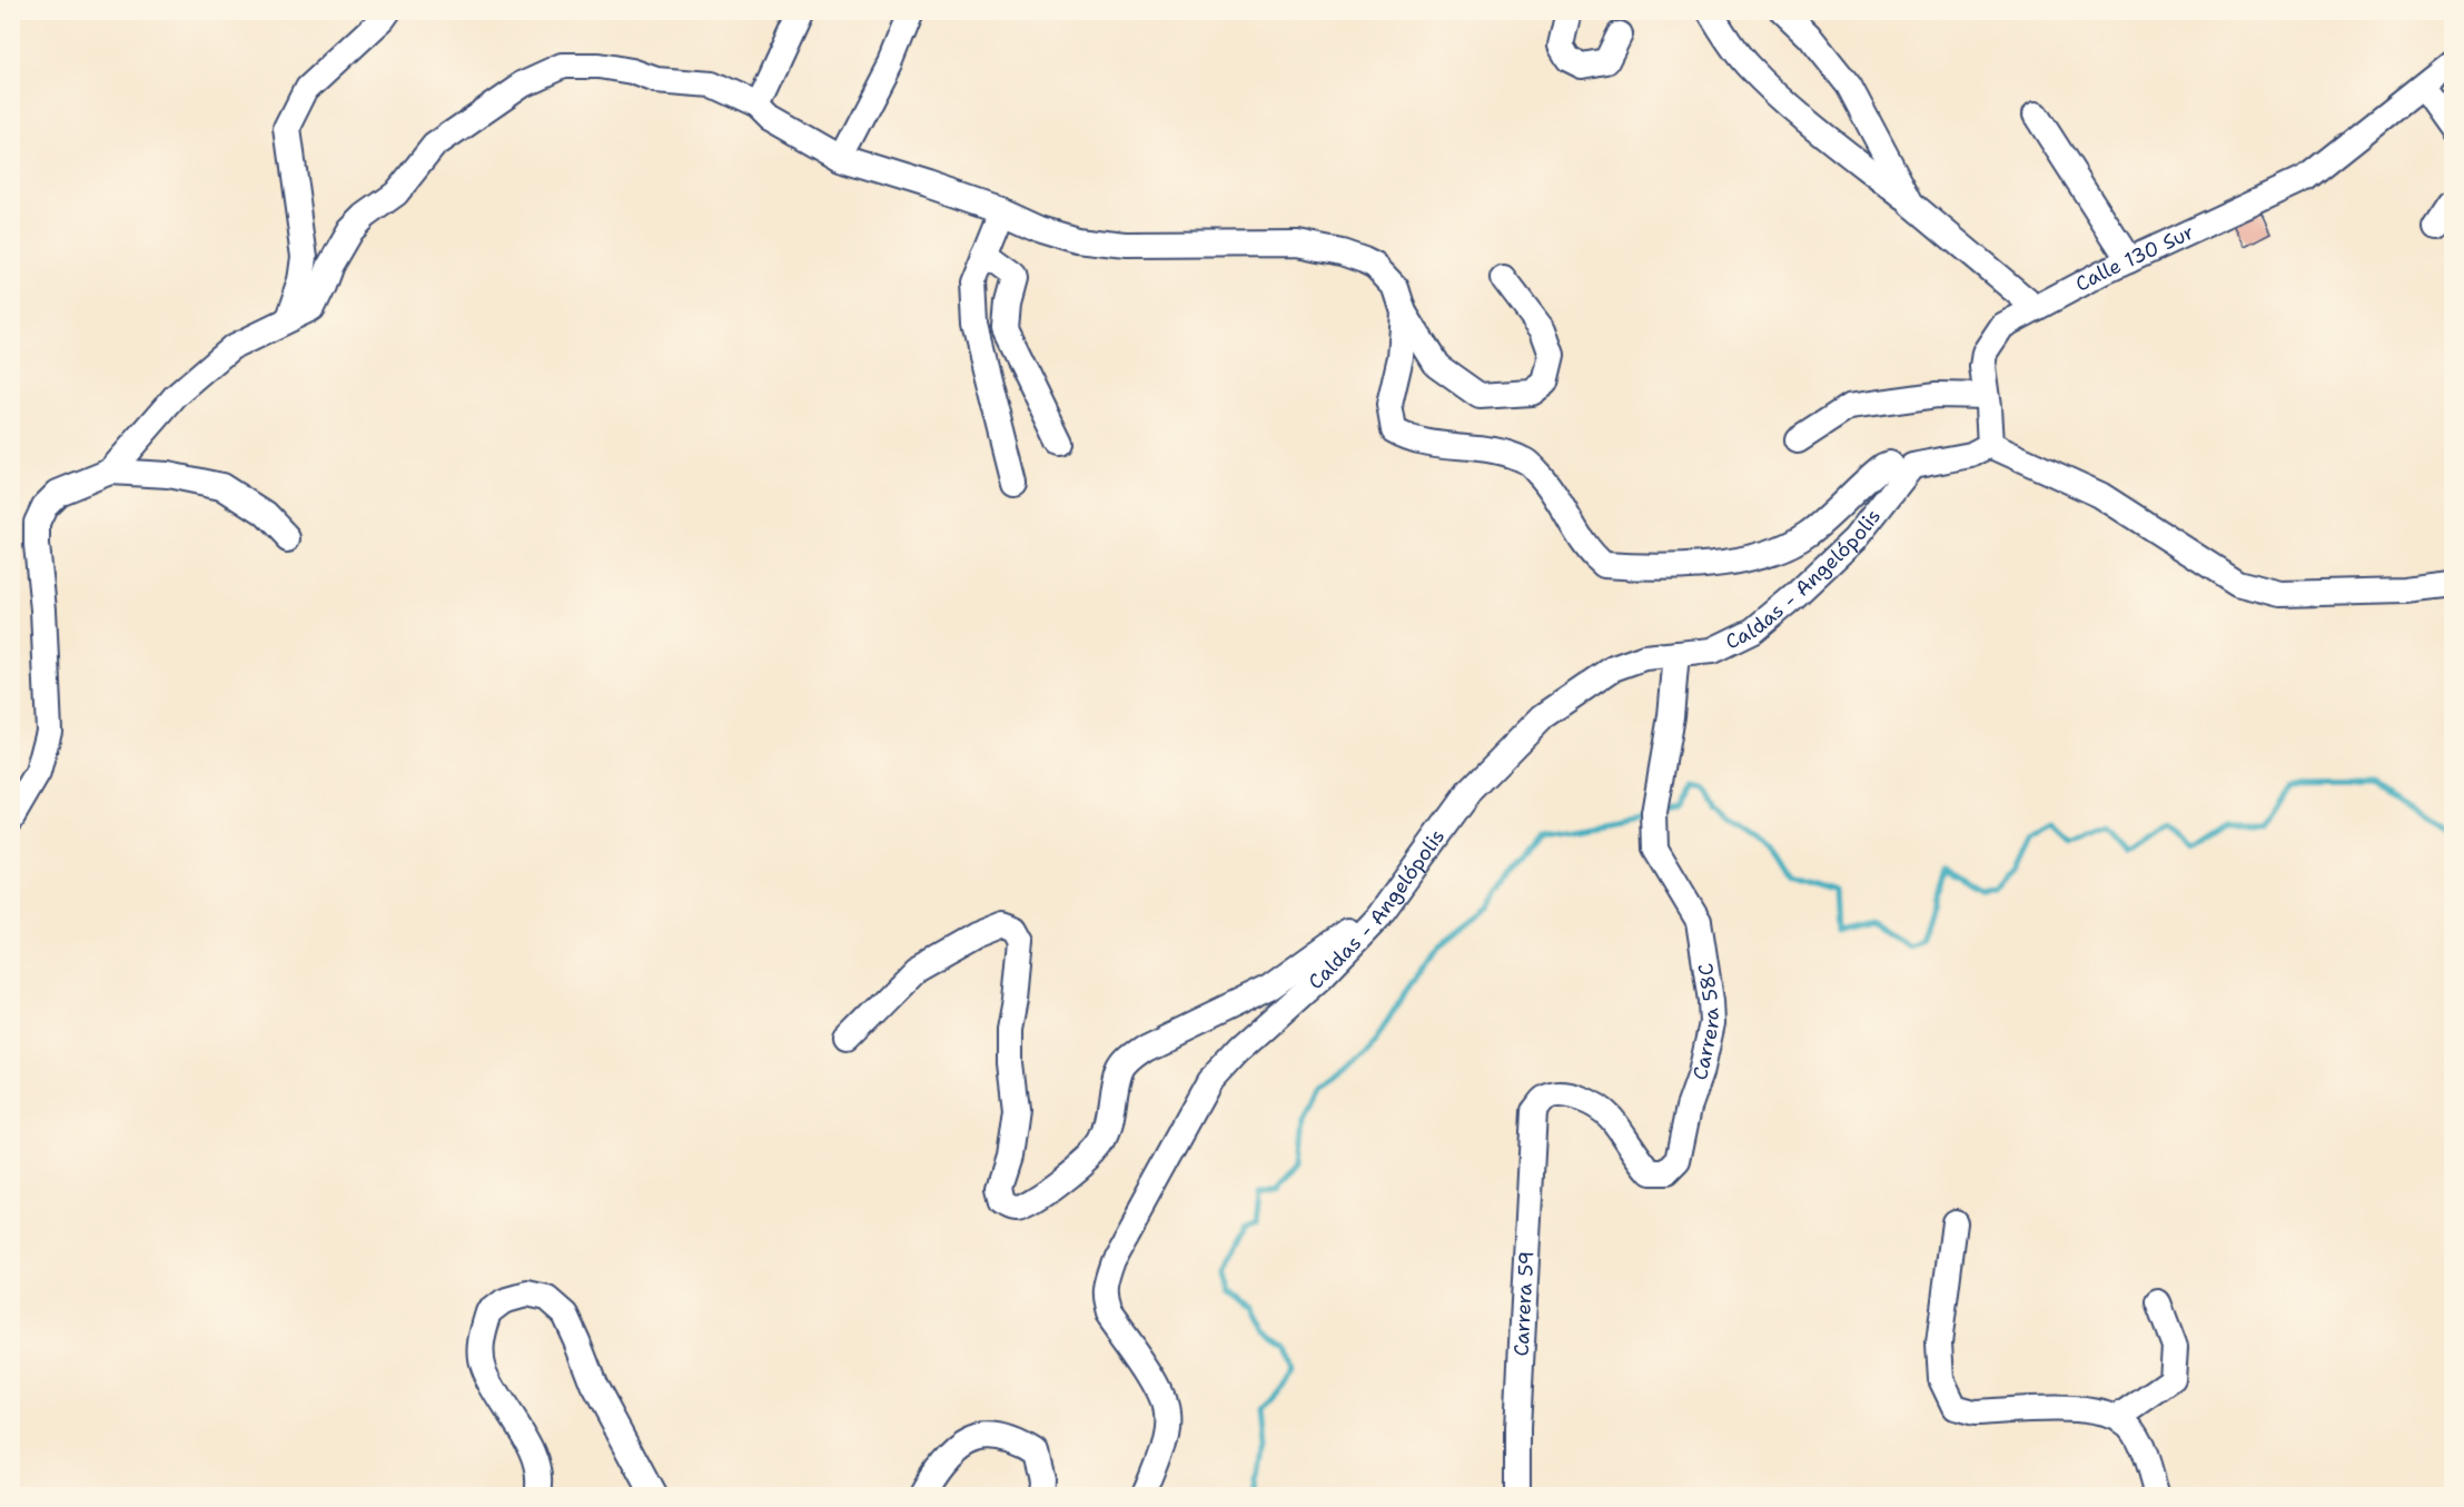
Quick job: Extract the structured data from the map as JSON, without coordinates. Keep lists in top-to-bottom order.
{
  "streets": {
    "street": [
      "Calle 130 Sur",
      "Caldas - Angelópolis",
      "Carrera 58C",
      "Carrera 59"
    ]
  },
  "crossings": [
    ["Caldas - Angelópolis", "Carrera 58C"],
    ["Carrera 58C", "Carrera 59"]
  ]
}
